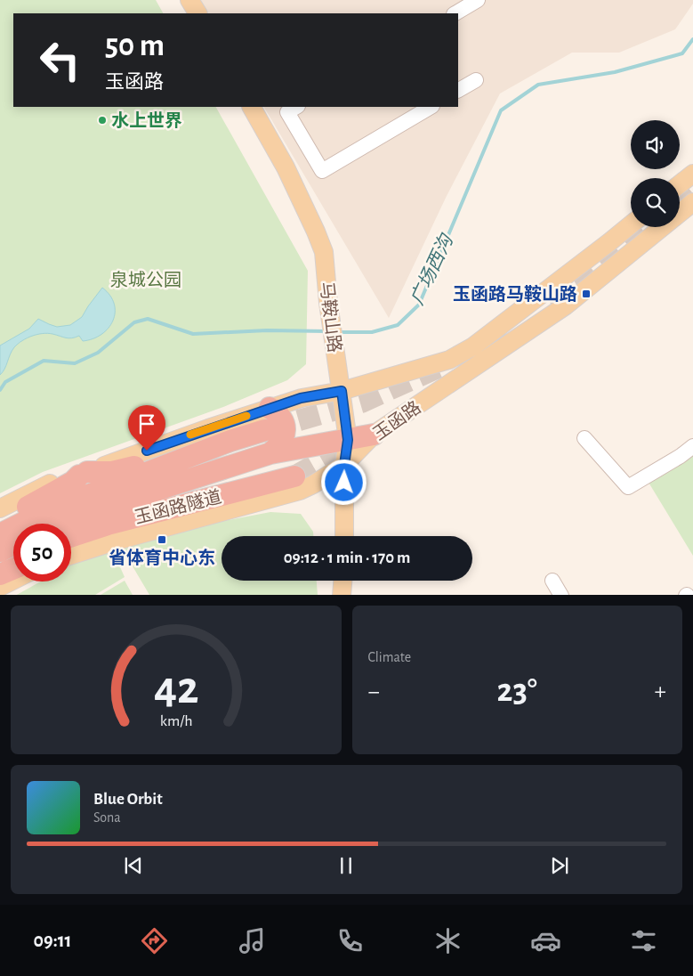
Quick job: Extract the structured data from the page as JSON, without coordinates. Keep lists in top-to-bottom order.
{
  "streets": {
    "highway": ["玉函路隧道"],
    "main road": ["马鞍山路", "玉函路"]
  },
  "crossings": [
    ["马鞍山路", "玉函路"]
  ],
  "water": ["广场西沟"],
  "parks": ["泉城公园"],
  "places": {
    "other": ["水上世界"],
    "transit": ["玉函路马鞍山路", "省体育中心东"]
  },
  "page": {
    "turn": ["50 m", "玉函路"],
    "limit": "50",
    "trip": "09:12 · 1 min · 170 m",
    "tile": "Climate",
    "heat": ["−", "23°", "+"],
    "song": ["Blue Orbit", "Sona"],
    "tabs": "09:11",
    "gauge": ["42", "km/h"]
  }
}
